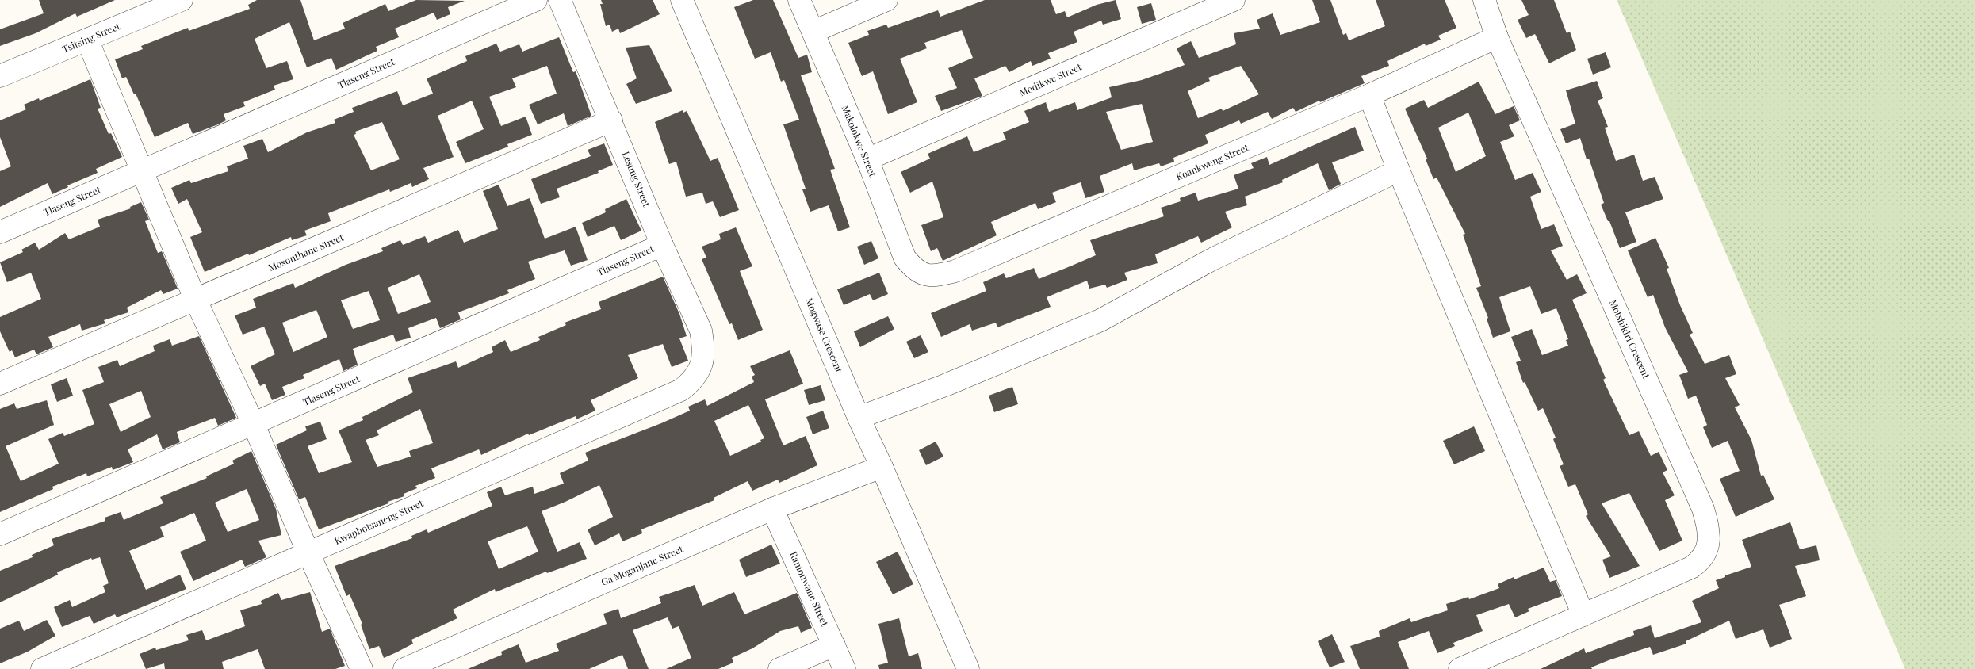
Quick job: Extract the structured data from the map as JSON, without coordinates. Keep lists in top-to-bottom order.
{
  "streets": {
    "street": [
      "Tsitsing Street",
      "Tlaseng Street",
      "Modikwe Street",
      "Makolokwe Street",
      "Koankweng Street",
      "Lesung Street",
      "Mosonthane Street",
      "Mogwase Crescent",
      "Motshikiri Crescent",
      "Kwaphotsaneng Street",
      "Ga Moganjane Street",
      "Ramonwane Street"
    ]
  },
  "crossings": [
    ["Tlaseng Street", "Lesung Street"],
    ["Modikwe Street", "Makolokwe Street"],
    ["Makolokwe Street", "Koankweng Street"],
    ["Koankweng Street", "Motshikiri Crescent"],
    ["Lesung Street", "Mosonthane Street"],
    ["Lesung Street", "Kwaphotsaneng Street"],
    ["Mogwase Crescent", "Ga Moganjane Street"],
    ["Ga Moganjane Street", "Ramonwane Street"]
  ]
}
